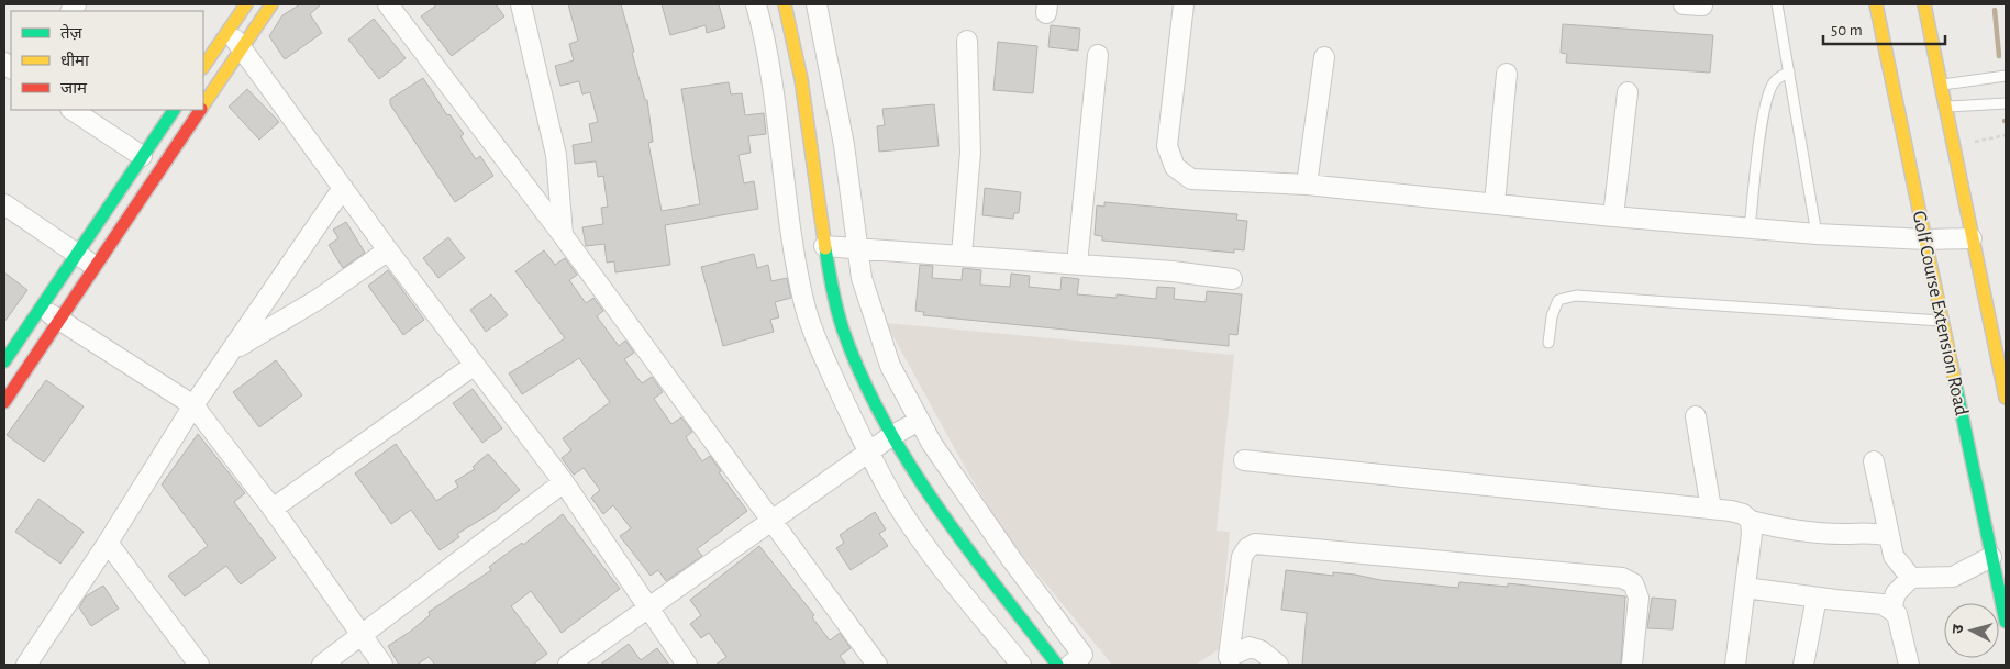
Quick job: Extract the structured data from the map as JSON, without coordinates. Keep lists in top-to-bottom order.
{
  "streets": {
    "street": ["Golf Course Extension Road"]
  },
  "legend": ["तेज़", "धीमा", "जाम"],
  "scale_bar": "50 m",
  "north": "left"
}
